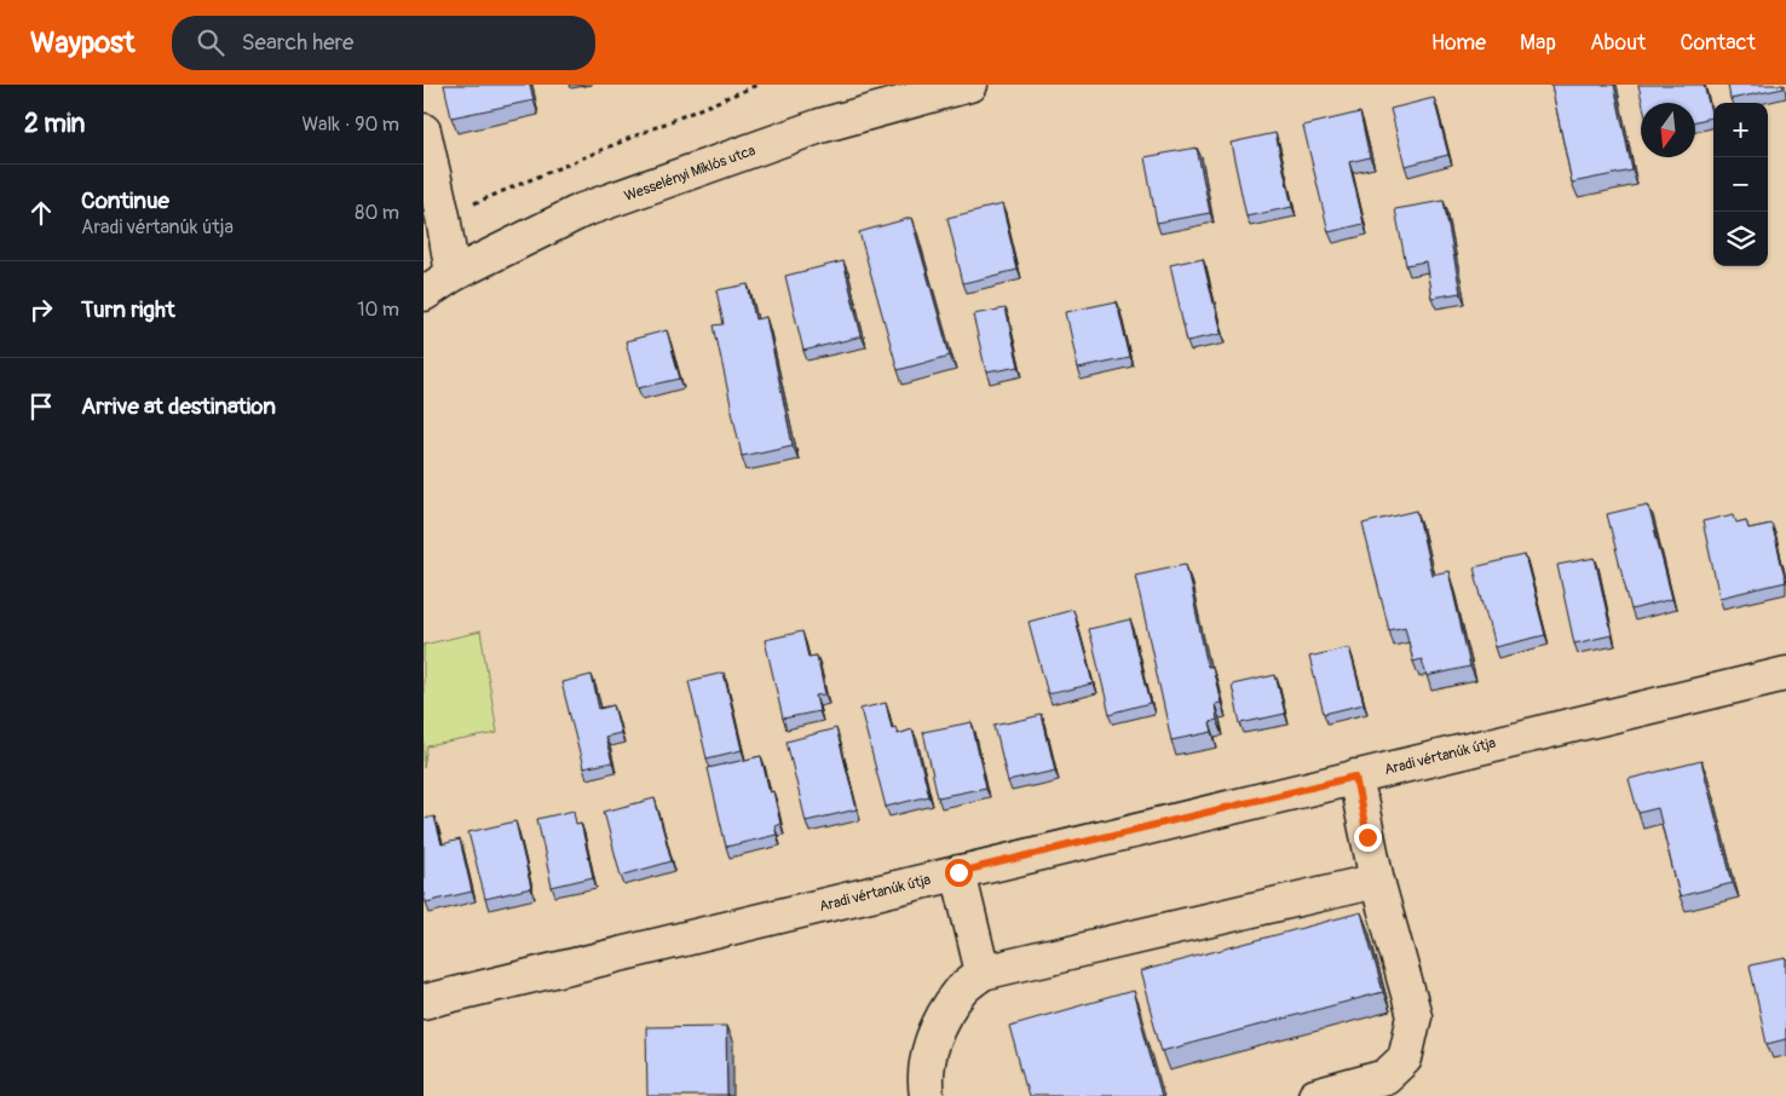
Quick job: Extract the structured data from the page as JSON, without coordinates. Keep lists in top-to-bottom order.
{
  "streets": {
    "street": ["Wesselényi Miklós utca", "Aradi vértanúk útja"]
  },
  "north": "bottom",
  "page": {
    "header": "Waypost",
    "search": "Search here",
    "nav": [
      "Home",
      "Map",
      "About",
      "Contact"
    ],
    "heading": ["2 min", "Walk · 90 m"],
    "map_buttons": ["+", "−"],
    "list": [
      ["Continue", "Aradi vértanúk útja", "80 m"],
      ["Turn right", "10 m"],
      "Arrive at destination"
    ]
  }
}
